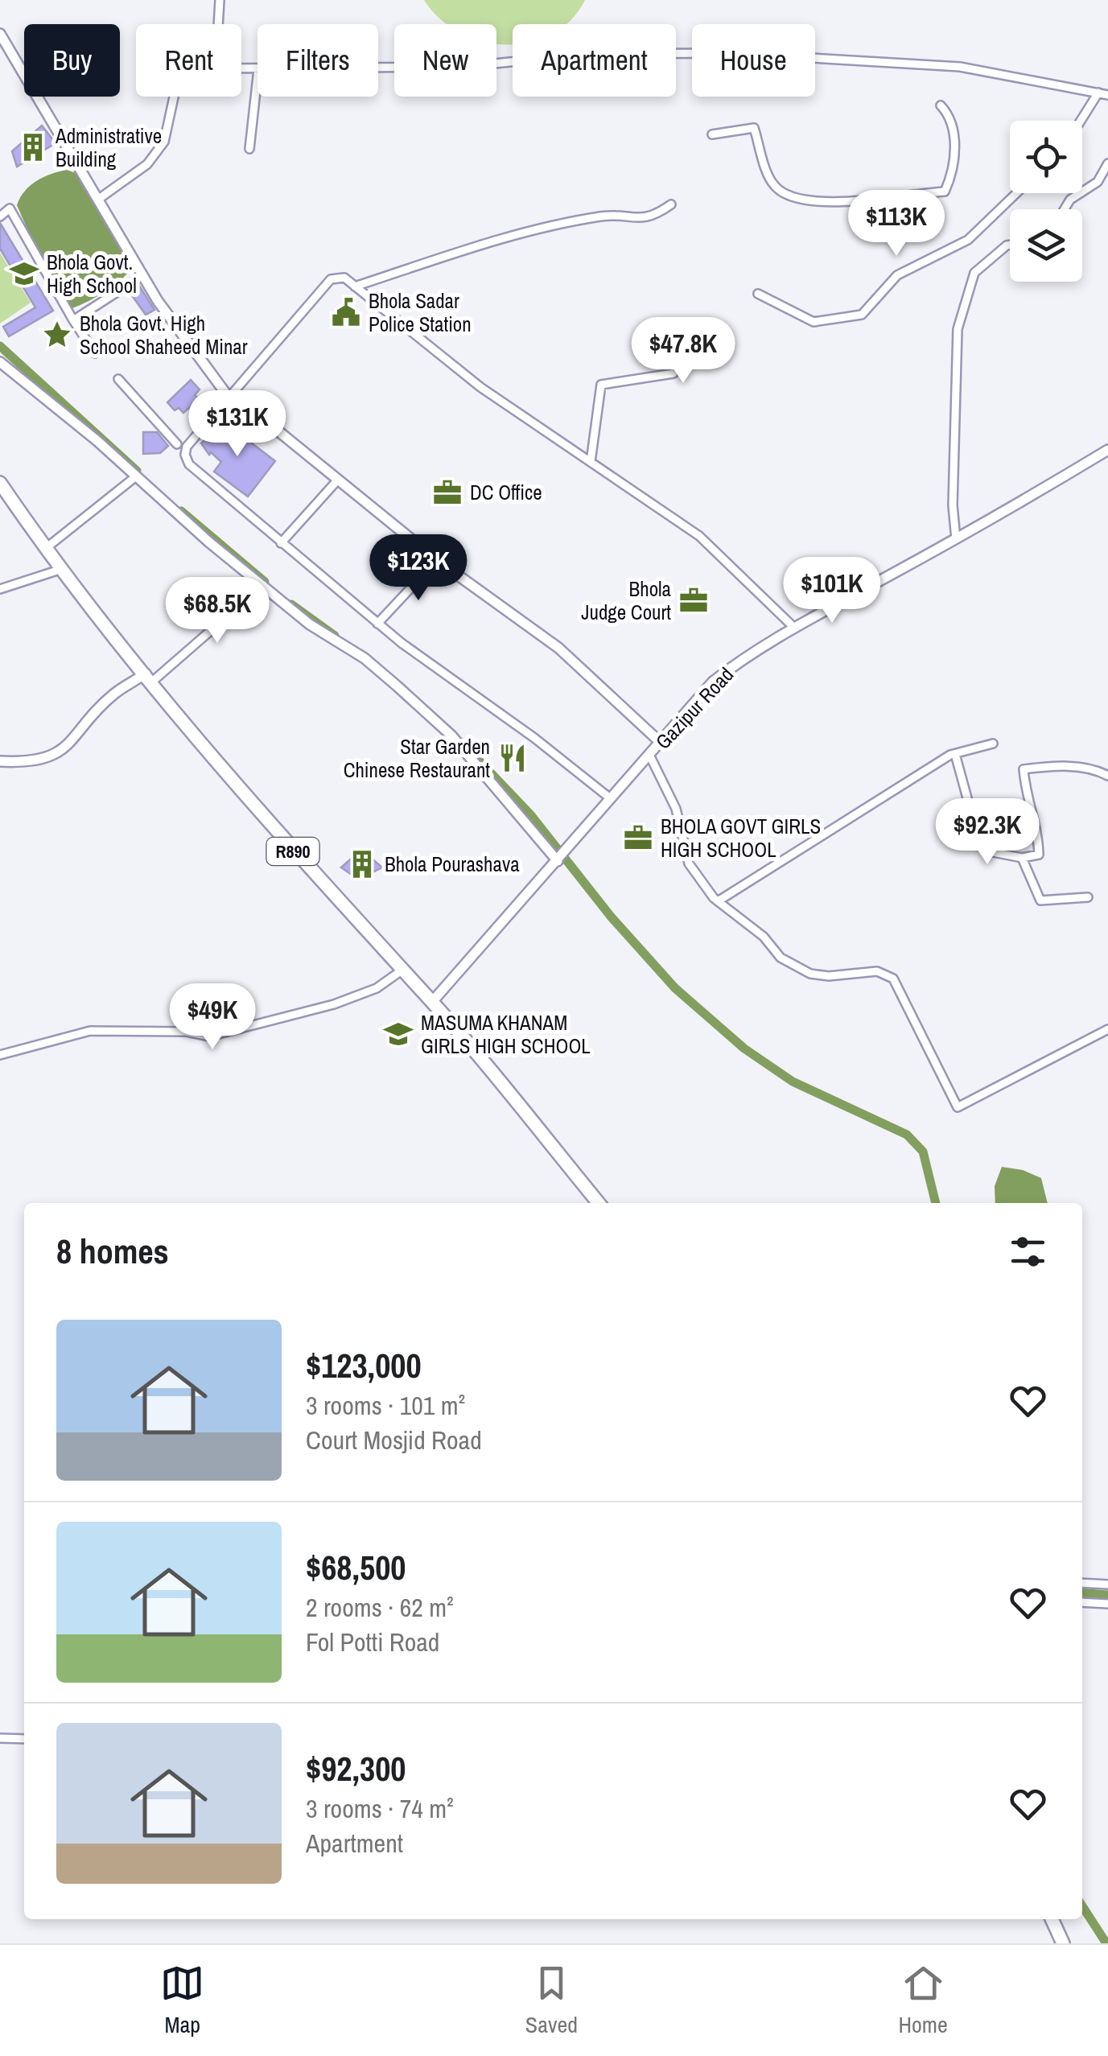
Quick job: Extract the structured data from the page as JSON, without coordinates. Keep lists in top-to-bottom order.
{
  "streets": {
    "main road": ["R890"],
    "street": ["Gazipur Road"]
  },
  "crossings": [
    ["Gazipur Road", "R890"]
  ],
  "places": {
    "building": ["Administrative Building", "Bhola Pourashava"],
    "school or university": ["Bhola Govt. High School", "MASUMA KHANAM GIRLS HIGH SCHOOL"],
    "public building": ["Bhola Sadar Police Station"],
    "place": ["Bhola Govt. High School Shaheed Minar"],
    "office": ["DC Office", "Bhola Judge Court", "BHOLA GOVT GIRLS HIGH SCHOOL"],
    "restaurant": ["Star Garden Chinese Restaurant"]
  },
  "page": {
    "chip": [
      "Buy",
      "Rent",
      "Filters",
      "New",
      "Apartment",
      "House"
    ],
    "price": [
      "$113K",
      "$47.8K",
      "$131K",
      "$123K",
      "$101K",
      "$68.5K",
      "$92.3K",
      "$49K"
    ],
    "heading": "8 homes",
    "list": [
      {
        "name": "$123,000",
        "note": "3 rooms · 101 m² · Court Mosjid Road"
      },
      {
        "name": "$68,500",
        "note": "2 rooms · 62 m² · Fol Potti Road"
      },
      {
        "name": "$92,300",
        "note": "3 rooms · 74 m² · Apartment"
      }
    ],
    "tabs": ["Map", "Saved", "Home"]
  }
}
